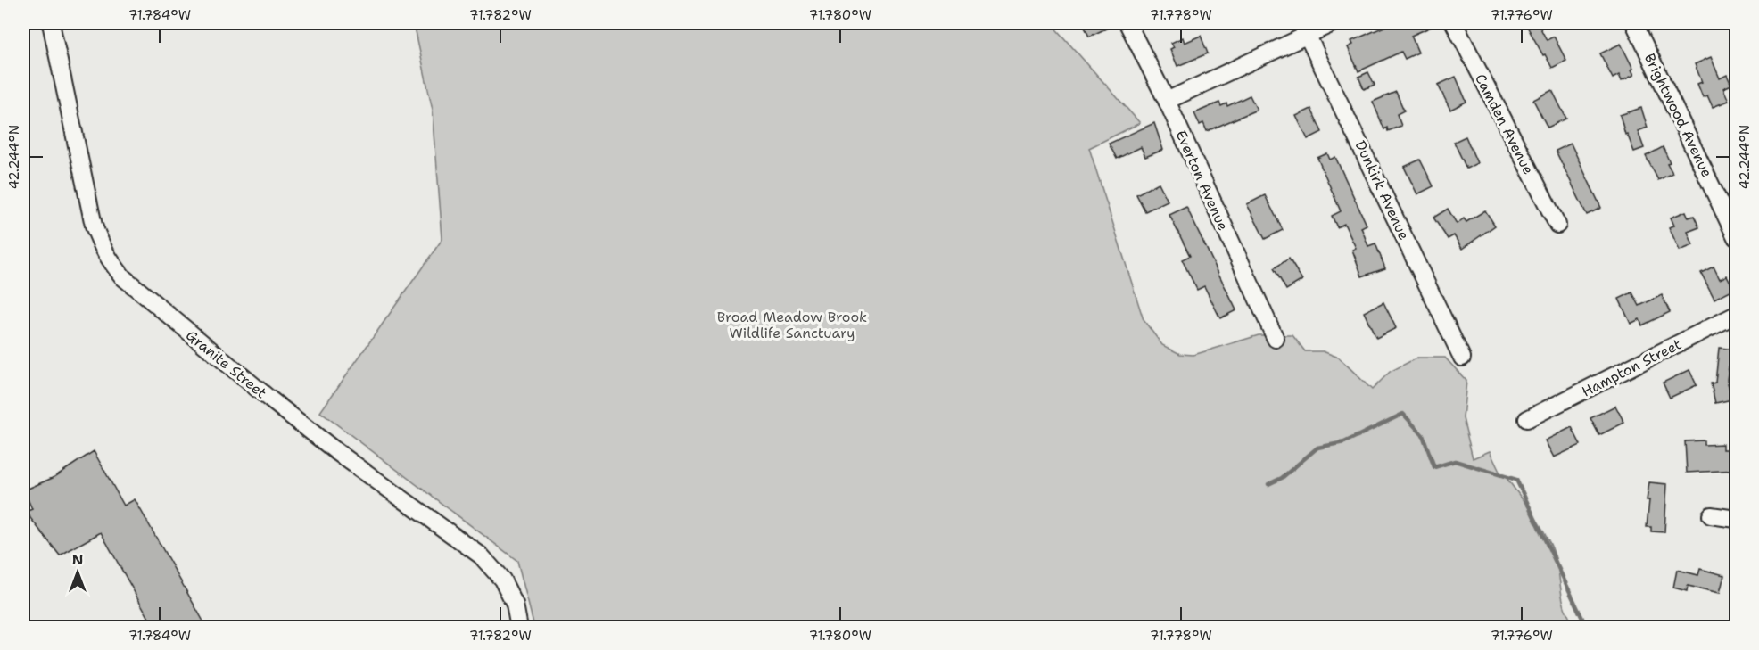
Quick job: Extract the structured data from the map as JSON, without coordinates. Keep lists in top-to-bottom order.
{
  "streets": {
    "street": [
      "Brightwood Avenue",
      "Camden Avenue",
      "Everton Avenue",
      "Dunkirk Avenue",
      "Granite Street",
      "Hampton Street"
    ]
  },
  "parks": ["Broad Meadow Brook Wildlife Sanctuary"],
  "north": "top",
  "coordinates": [
    "71.784°W",
    "71.782°W",
    "71.780°W",
    "71.778°W",
    "71.776°W",
    "42.244°N"
  ]
}
